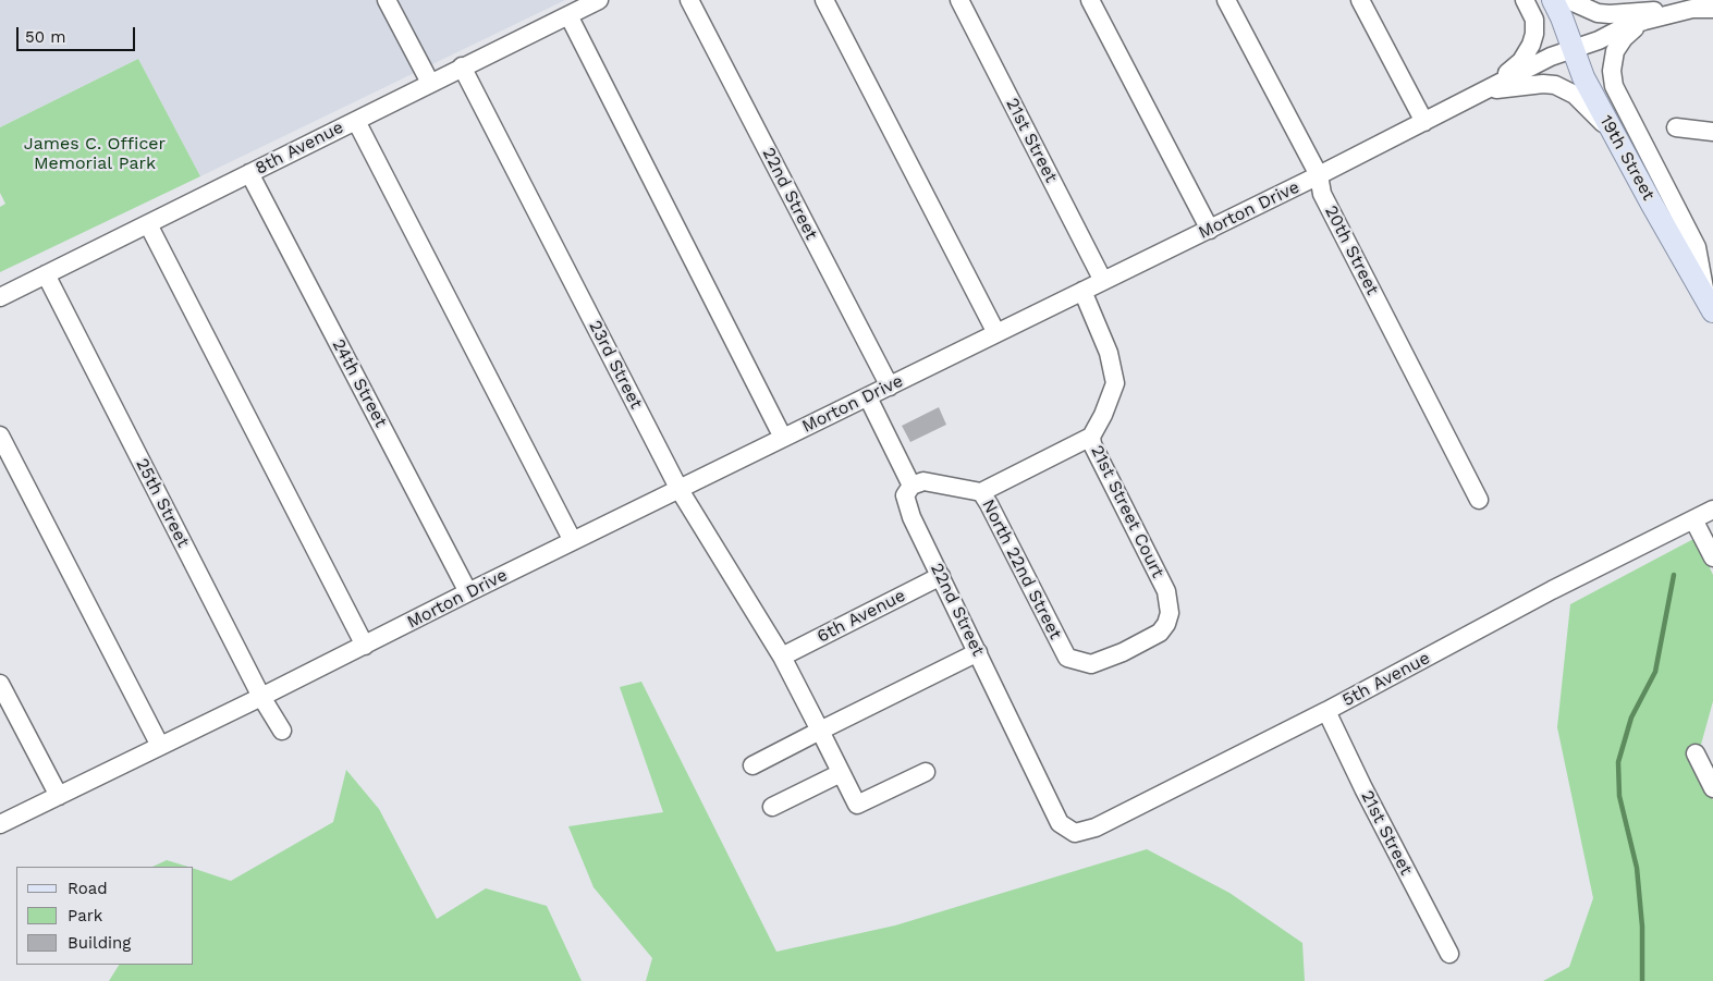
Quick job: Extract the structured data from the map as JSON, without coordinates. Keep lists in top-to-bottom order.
{
  "streets": {
    "main road": ["19th Street"],
    "street": [
      "21st Street",
      "8th Avenue",
      "22nd Street",
      "Morton Drive",
      "20th Street",
      "23rd Street",
      "24th Street",
      "25th Street",
      "21st Street Court",
      "North 22nd Street",
      "6th Avenue",
      "5th Avenue"
    ]
  },
  "crossings": [
    ["21st Street", "Morton Drive"],
    ["21st Street", "5th Avenue"],
    ["8th Avenue", "23rd Street"],
    ["8th Avenue", "24th Street"],
    ["8th Avenue", "25th Street"],
    ["19th Street", "Morton Drive"],
    ["22nd Street", "Morton Drive"],
    ["22nd Street", "North 22nd Street"],
    ["22nd Street", "6th Avenue"],
    ["22nd Street", "5th Avenue"],
    ["Morton Drive", "20th Street"],
    ["Morton Drive", "23rd Street"],
    ["Morton Drive", "24th Street"],
    ["Morton Drive", "25th Street"],
    ["Morton Drive", "21st Street Court"],
    ["23rd Street", "6th Avenue"],
    ["21st Street Court", "North 22nd Street"]
  ],
  "parks": ["James C. Officer Memorial Park"],
  "legend": ["Road", "Park", "Building"],
  "scale_bar": "50 m"
}
